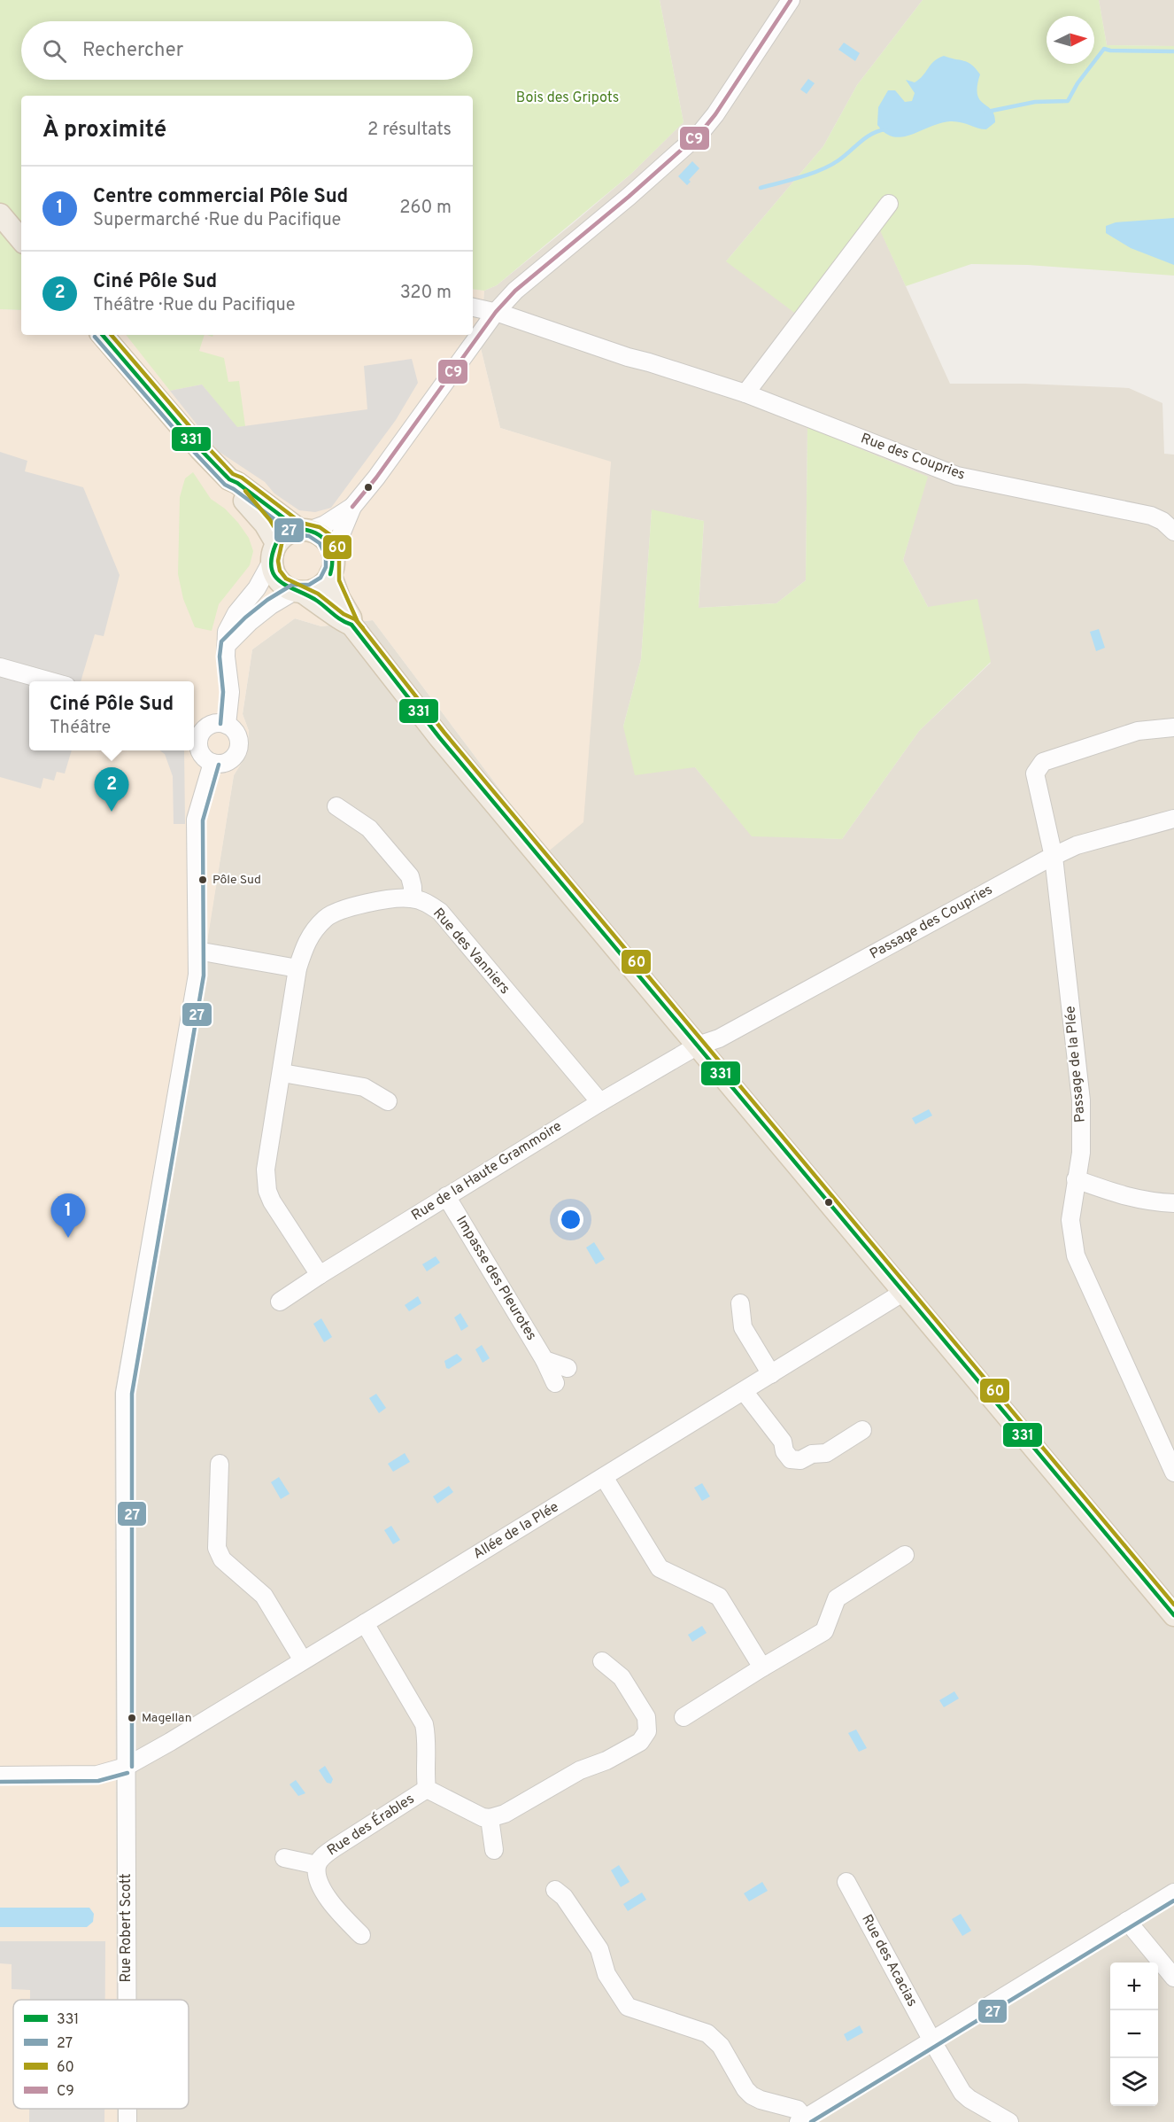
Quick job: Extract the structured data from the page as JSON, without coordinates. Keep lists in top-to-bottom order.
{
  "streets": {
    "street": [
      "Rue des Coupries",
      "Passage des Coupries",
      "Rue des Vanniers",
      "Passage de la Plée",
      "Rue de la Haute Grammoire",
      "Impasse des Pleurotes",
      "Allée de la Plée",
      "Rue des Érables",
      "Rue Robert Scott",
      "Rue des Acacias"
    ]
  },
  "crossings": [
    ["Passage des Coupries", "Passage de la Plée"],
    ["Passage des Coupries", "Rue de la Haute Grammoire"],
    ["Rue des Vanniers", "Rue de la Haute Grammoire"],
    ["Rue de la Haute Grammoire", "Impasse des Pleurotes"],
    ["Allée de la Plée", "Rue Robert Scott"]
  ],
  "parks": ["Bois des Gripots"],
  "places": ["Pôle Sud", "Magellan"],
  "lines": [
    "transit line C9",
    "transit line 331",
    "transit line 60",
    "transit line 27"
  ],
  "legend": [
    "331",
    "27",
    "60",
    "C9"
  ],
  "north": "right",
  "page": {
    "search": "Rechercher",
    "heading": ["À proximité", "2 résultats"],
    "list": [
      {
        "mark": "1",
        "name": "Centre commercial Pôle Sud",
        "note": "Supermarché · Rue du Pacifique",
        "value": "260 m"
      },
      {
        "mark": "2",
        "name": "Ciné Pôle Sud",
        "note": "Théâtre · Rue du Pacifique",
        "value": "320 m"
      }
    ],
    "popup": ["Ciné Pôle Sud", "Théâtre"],
    "pins": ["2", "1"],
    "map_buttons": ["+", "−"]
  }
}
